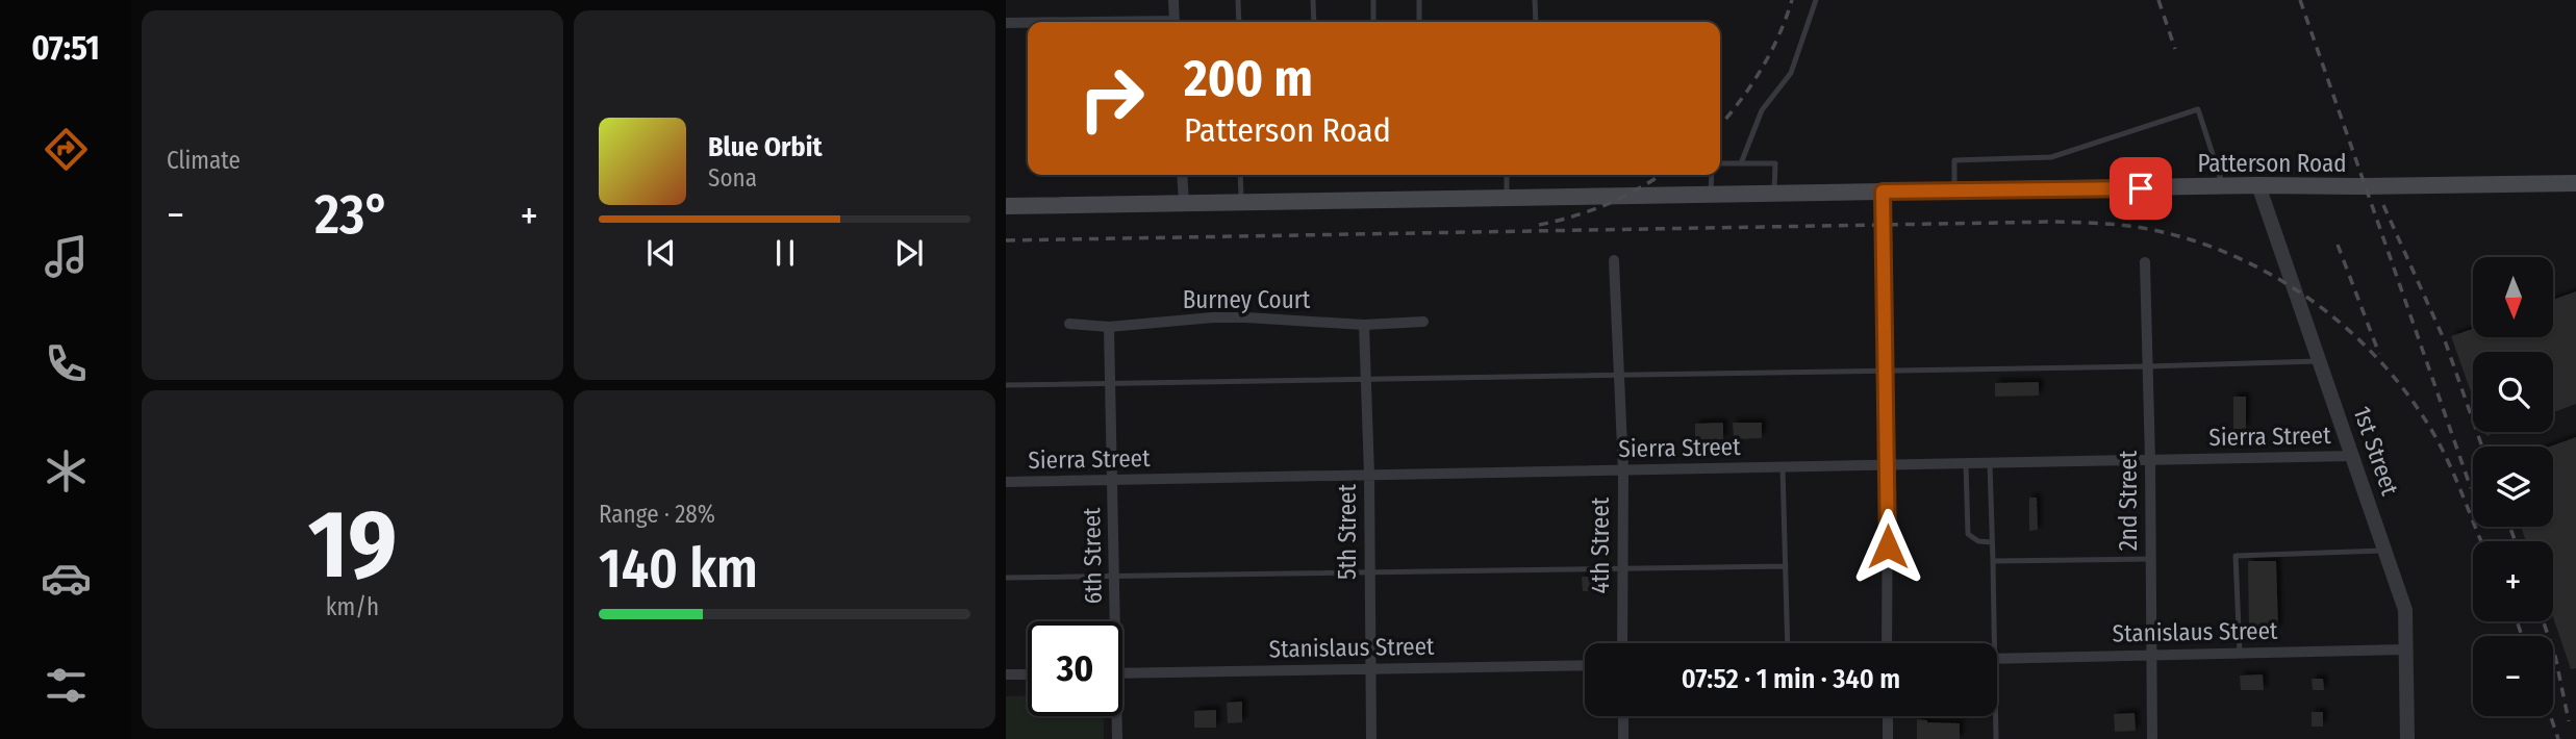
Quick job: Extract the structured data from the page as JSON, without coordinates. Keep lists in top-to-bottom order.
{
  "streets": {
    "main road": ["Patterson Road"],
    "street": [
      "Burney Court",
      "Sierra Street",
      "1st Street",
      "2nd Street",
      "5th Street",
      "4th Street",
      "6th Street",
      "Stanislaus Street"
    ]
  },
  "crossings": [
    ["Patterson Road", "1st Street"],
    ["Burney Court", "5th Street"],
    ["Burney Court", "6th Street"],
    ["Sierra Street", "1st Street"],
    ["Sierra Street", "2nd Street"],
    ["Sierra Street", "5th Street"],
    ["Sierra Street", "4th Street"],
    ["Sierra Street", "6th Street"],
    ["1st Street", "Stanislaus Street"],
    ["2nd Street", "Stanislaus Street"],
    ["5th Street", "Stanislaus Street"]
  ],
  "north": "bottom",
  "page": {
    "tabs": "07:51",
    "tile": [
      "Climate",
      ["19", "km/h"],
      ["Range · 28%", "140 km"]
    ],
    "turn": ["200 m", "Patterson Road"],
    "song": ["Blue Orbit", "Sona"],
    "heat": ["−", "23°", "+"],
    "map_buttons": ["+", "−"],
    "limit": "30",
    "trip": "07:52 · 1 min · 340 m"
  }
}
